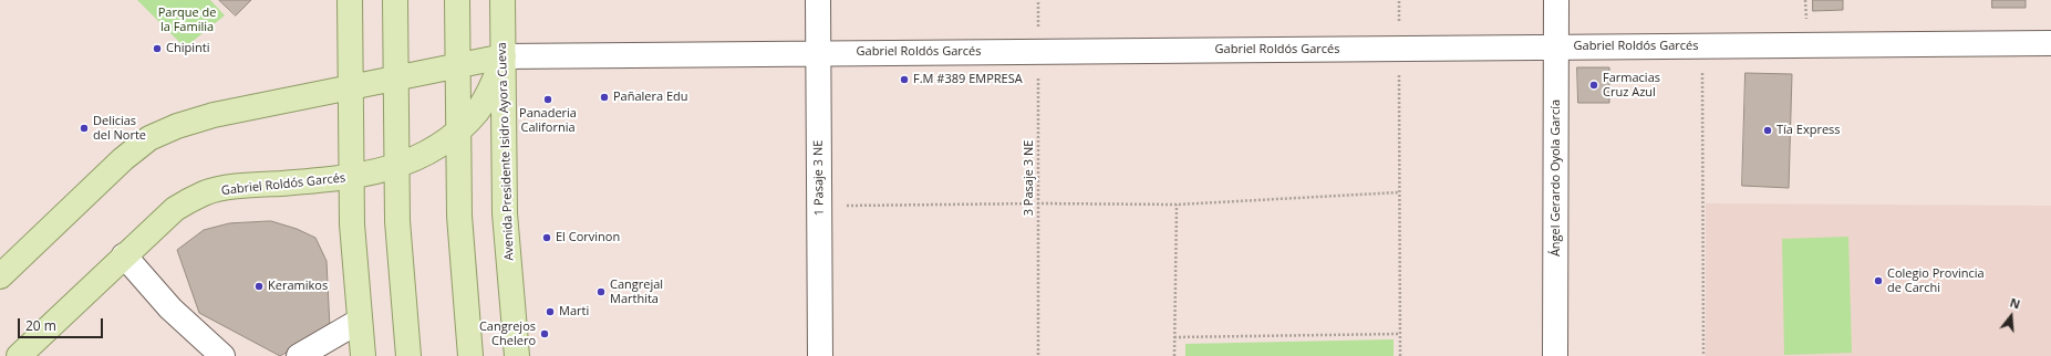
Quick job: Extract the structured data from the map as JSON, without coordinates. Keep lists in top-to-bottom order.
{
  "streets": {
    "main road": ["Gabriel Roldós Garcés", "Avenida Presidente Isidro Ayora Cueva"],
    "street": ["1 Pasaje 3 NE", "Ángel Gerardo Oyola García"],
    "path": ["3 Pasaje 3 NE"]
  },
  "crossings": [
    ["Gabriel Roldós Garcés", "Avenida Presidente Isidro Ayora Cueva"],
    ["Gabriel Roldós Garcés", "1 Pasaje 3 NE"],
    ["Gabriel Roldós Garcés", "3 Pasaje 3 NE"],
    ["Gabriel Roldós Garcés", "Ángel Gerardo Oyola García"]
  ],
  "parks": ["Parque de la Familia"],
  "places": [
    "Chipinti",
    "F.M #389 EMPRESA",
    "Farmacias Cruz Azul",
    "Pañalera Edu",
    "Panaderia California",
    "Delicias del Norte",
    "Tía Express",
    "El Corvinon",
    "Colegio Provincia de Carchi",
    "Keramikos",
    "Cangrejal Marthita",
    "Marti",
    "Cangrejos Chelero"
  ],
  "scale_bar": "20 m",
  "north": "top"
}
